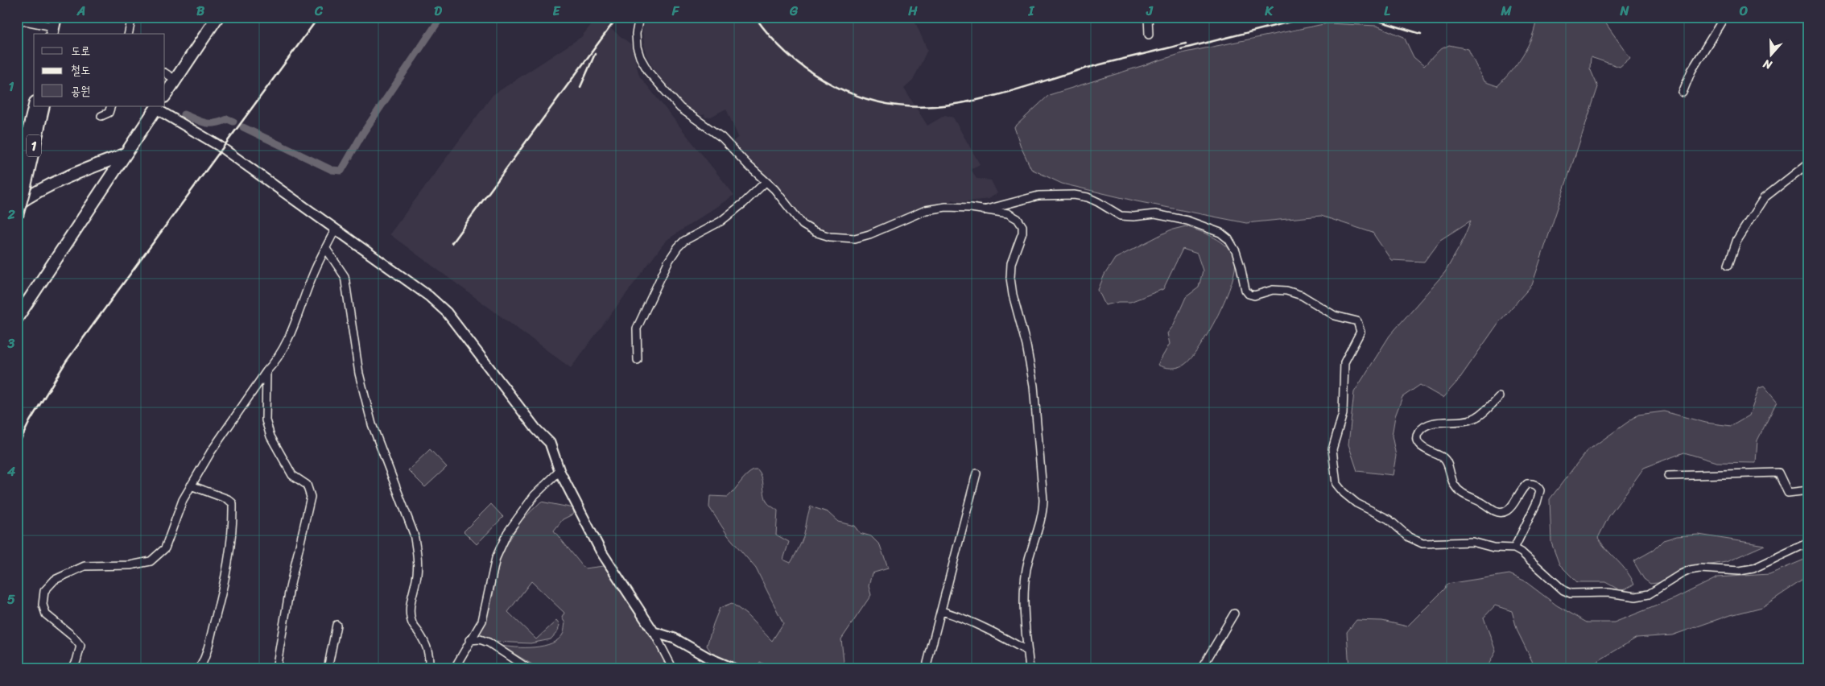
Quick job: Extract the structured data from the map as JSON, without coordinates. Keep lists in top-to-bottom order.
{
  "streets": {
    "main road": ["1"]
  },
  "legend": ["도로", "철도", "공원"],
  "north": "bottom",
  "grid": {
    "columns": [
      "A",
      "B",
      "C",
      "D",
      "E",
      "F",
      "G",
      "H",
      "I",
      "J",
      "K",
      "L",
      "M",
      "N",
      "O"
    ],
    "rows": [
      "1",
      "2",
      "3",
      "4",
      "5"
    ]
  }
}
